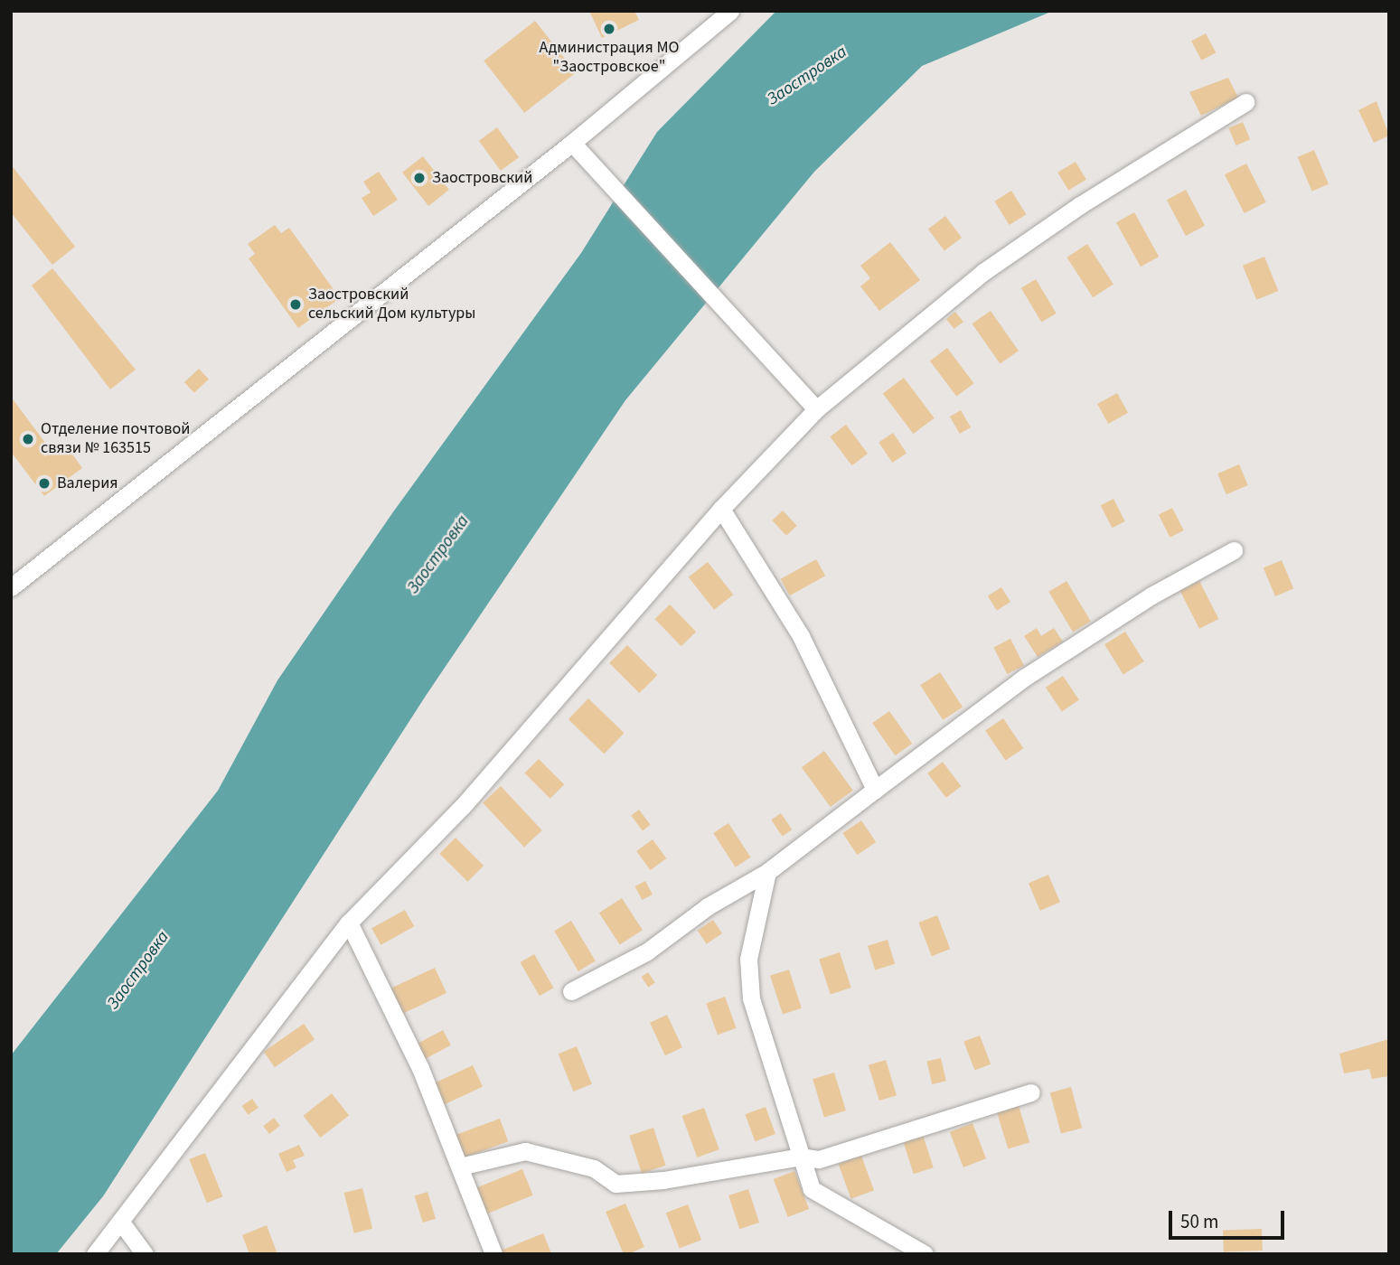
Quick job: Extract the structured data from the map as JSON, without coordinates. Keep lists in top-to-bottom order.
{
  "water": ["Заостровка"],
  "places": [
    "Администрация МО \"Заостровское\"",
    "Заостровский",
    "Заостровский сельский Дом культуры",
    "Отделение почтовой связи № 163515",
    "Валерия"
  ],
  "scale_bar": "50 m"
}
